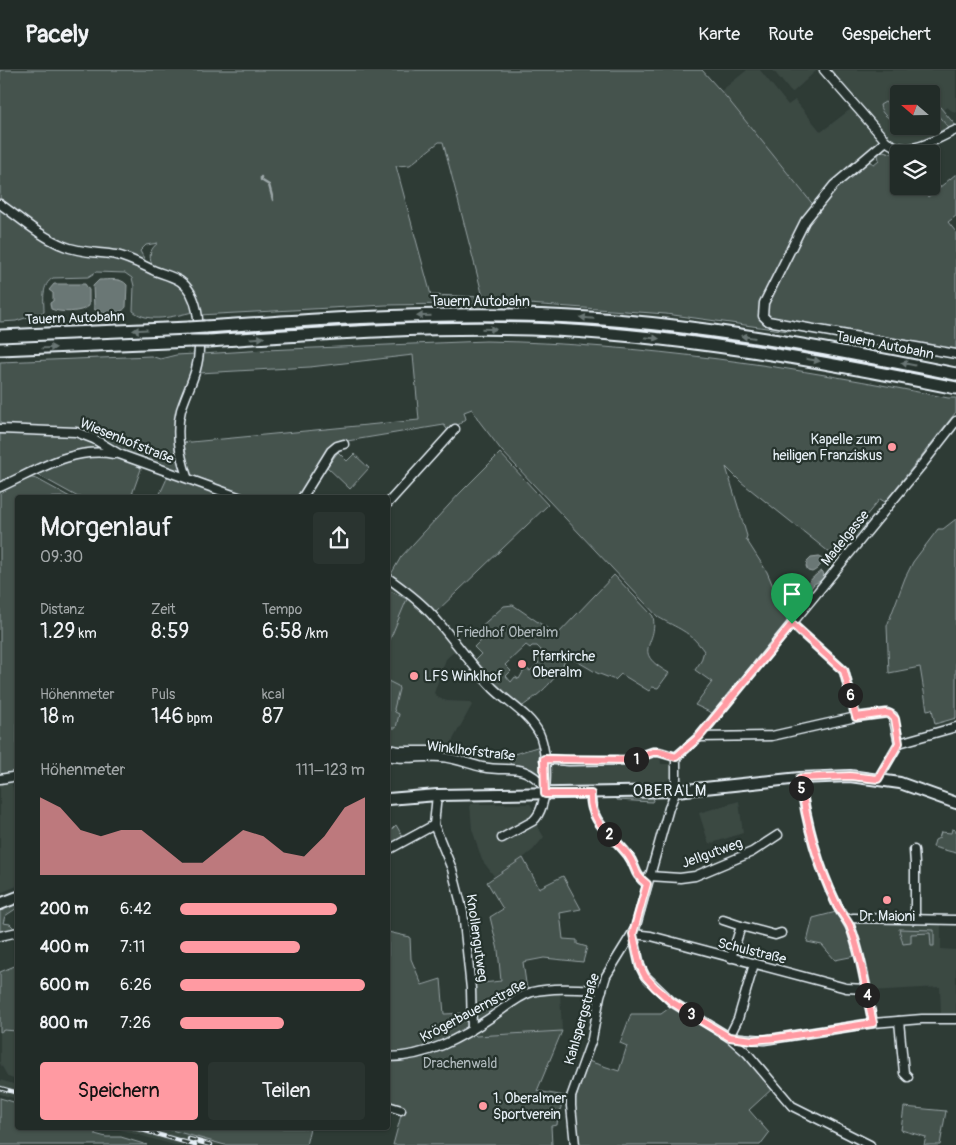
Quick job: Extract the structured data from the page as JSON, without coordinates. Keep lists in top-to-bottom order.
{
  "streets": {
    "highway": ["Tauern Autobahn"],
    "street": [
      "Wiesenhofstraße",
      "Madelgasse",
      "Winklhofstraße",
      "Jellgutweg",
      "Knollengutweg",
      "Schulstraße",
      "Krögerbauernstraße",
      "Kahlspergstraße"
    ]
  },
  "crossings": [
    ["Jellgutweg", "Kahlspergstraße"],
    ["Knollengutweg", "Krögerbauernstraße"],
    ["Schulstraße", "Kahlspergstraße"],
    ["Krögerbauernstraße", "Kahlspergstraße"]
  ],
  "districts": ["OBERALM"],
  "parks": ["Friedhof Oberalm", "Drachenwald"],
  "places": [
    "Kapelle zum heiligen Franziskus",
    "Pfarrkirche Oberalm",
    "LFS Winklhof",
    "Dr. Maioni",
    "1. Oberalmer Sportverein"
  ],
  "north": "left",
  "page": {
    "header": "Pacely",
    "nav": ["Karte", "Route", "Gespeichert"],
    "heading": ["Morgenlauf", "09:30"],
    "stats": [
      ["Distanz", "1.29 km"],
      ["Zeit", "8:59"],
      ["Tempo", "6:58 /km"],
      ["Höhenmeter", "18 m"],
      ["Puls", "146 bpm"],
      ["kcal", "87"]
    ],
    "pins": [
      "6",
      "1",
      "5",
      "2",
      "4",
      "3"
    ],
    "chart": ["Höhenmeter", "111–123 m"],
    "list": [
      {
        "name": "200 m",
        "note": "6:42"
      },
      {
        "name": "400 m",
        "note": "7:11"
      },
      {
        "name": "600 m",
        "note": "6:26"
      },
      {
        "name": "800 m",
        "note": "7:26"
      }
    ],
    "buttons": ["Speichern", "Teilen"]
  }
}
